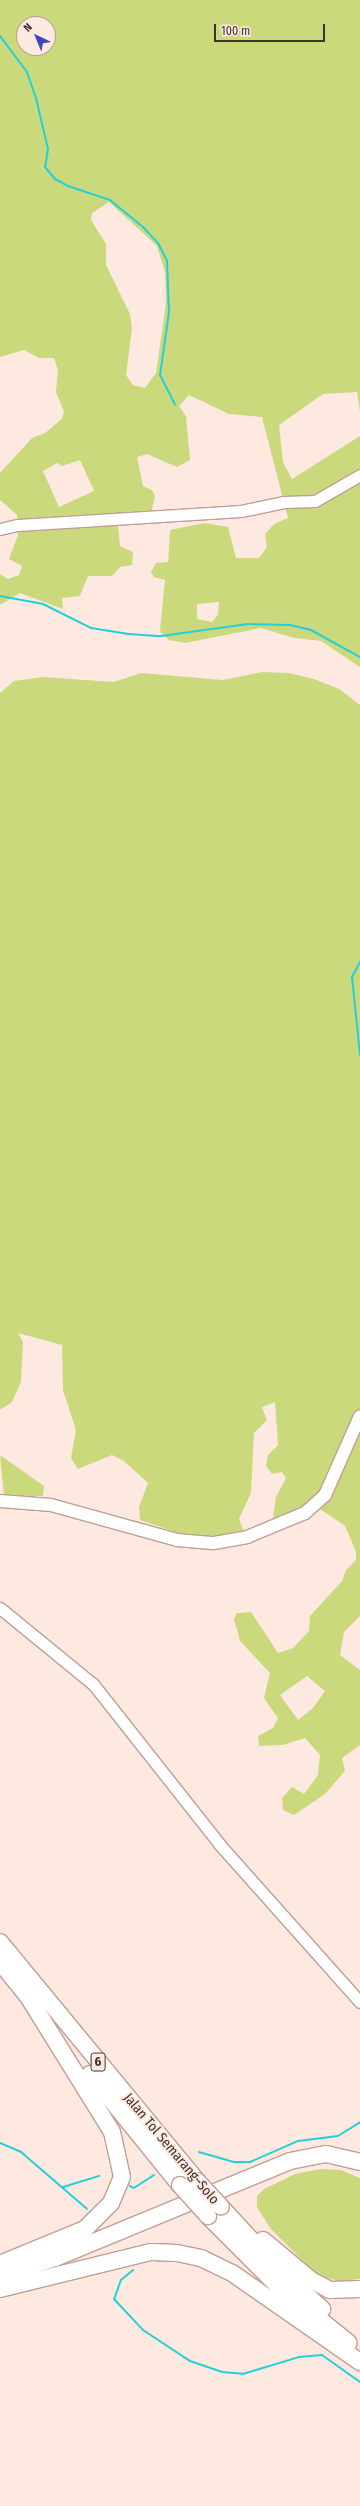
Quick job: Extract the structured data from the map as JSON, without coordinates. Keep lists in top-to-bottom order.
{
  "streets": {
    "highway": ["6", "Jalan Tol Semarang–Solo"]
  },
  "scale_bar": "100 m",
  "north": "top left"
}
